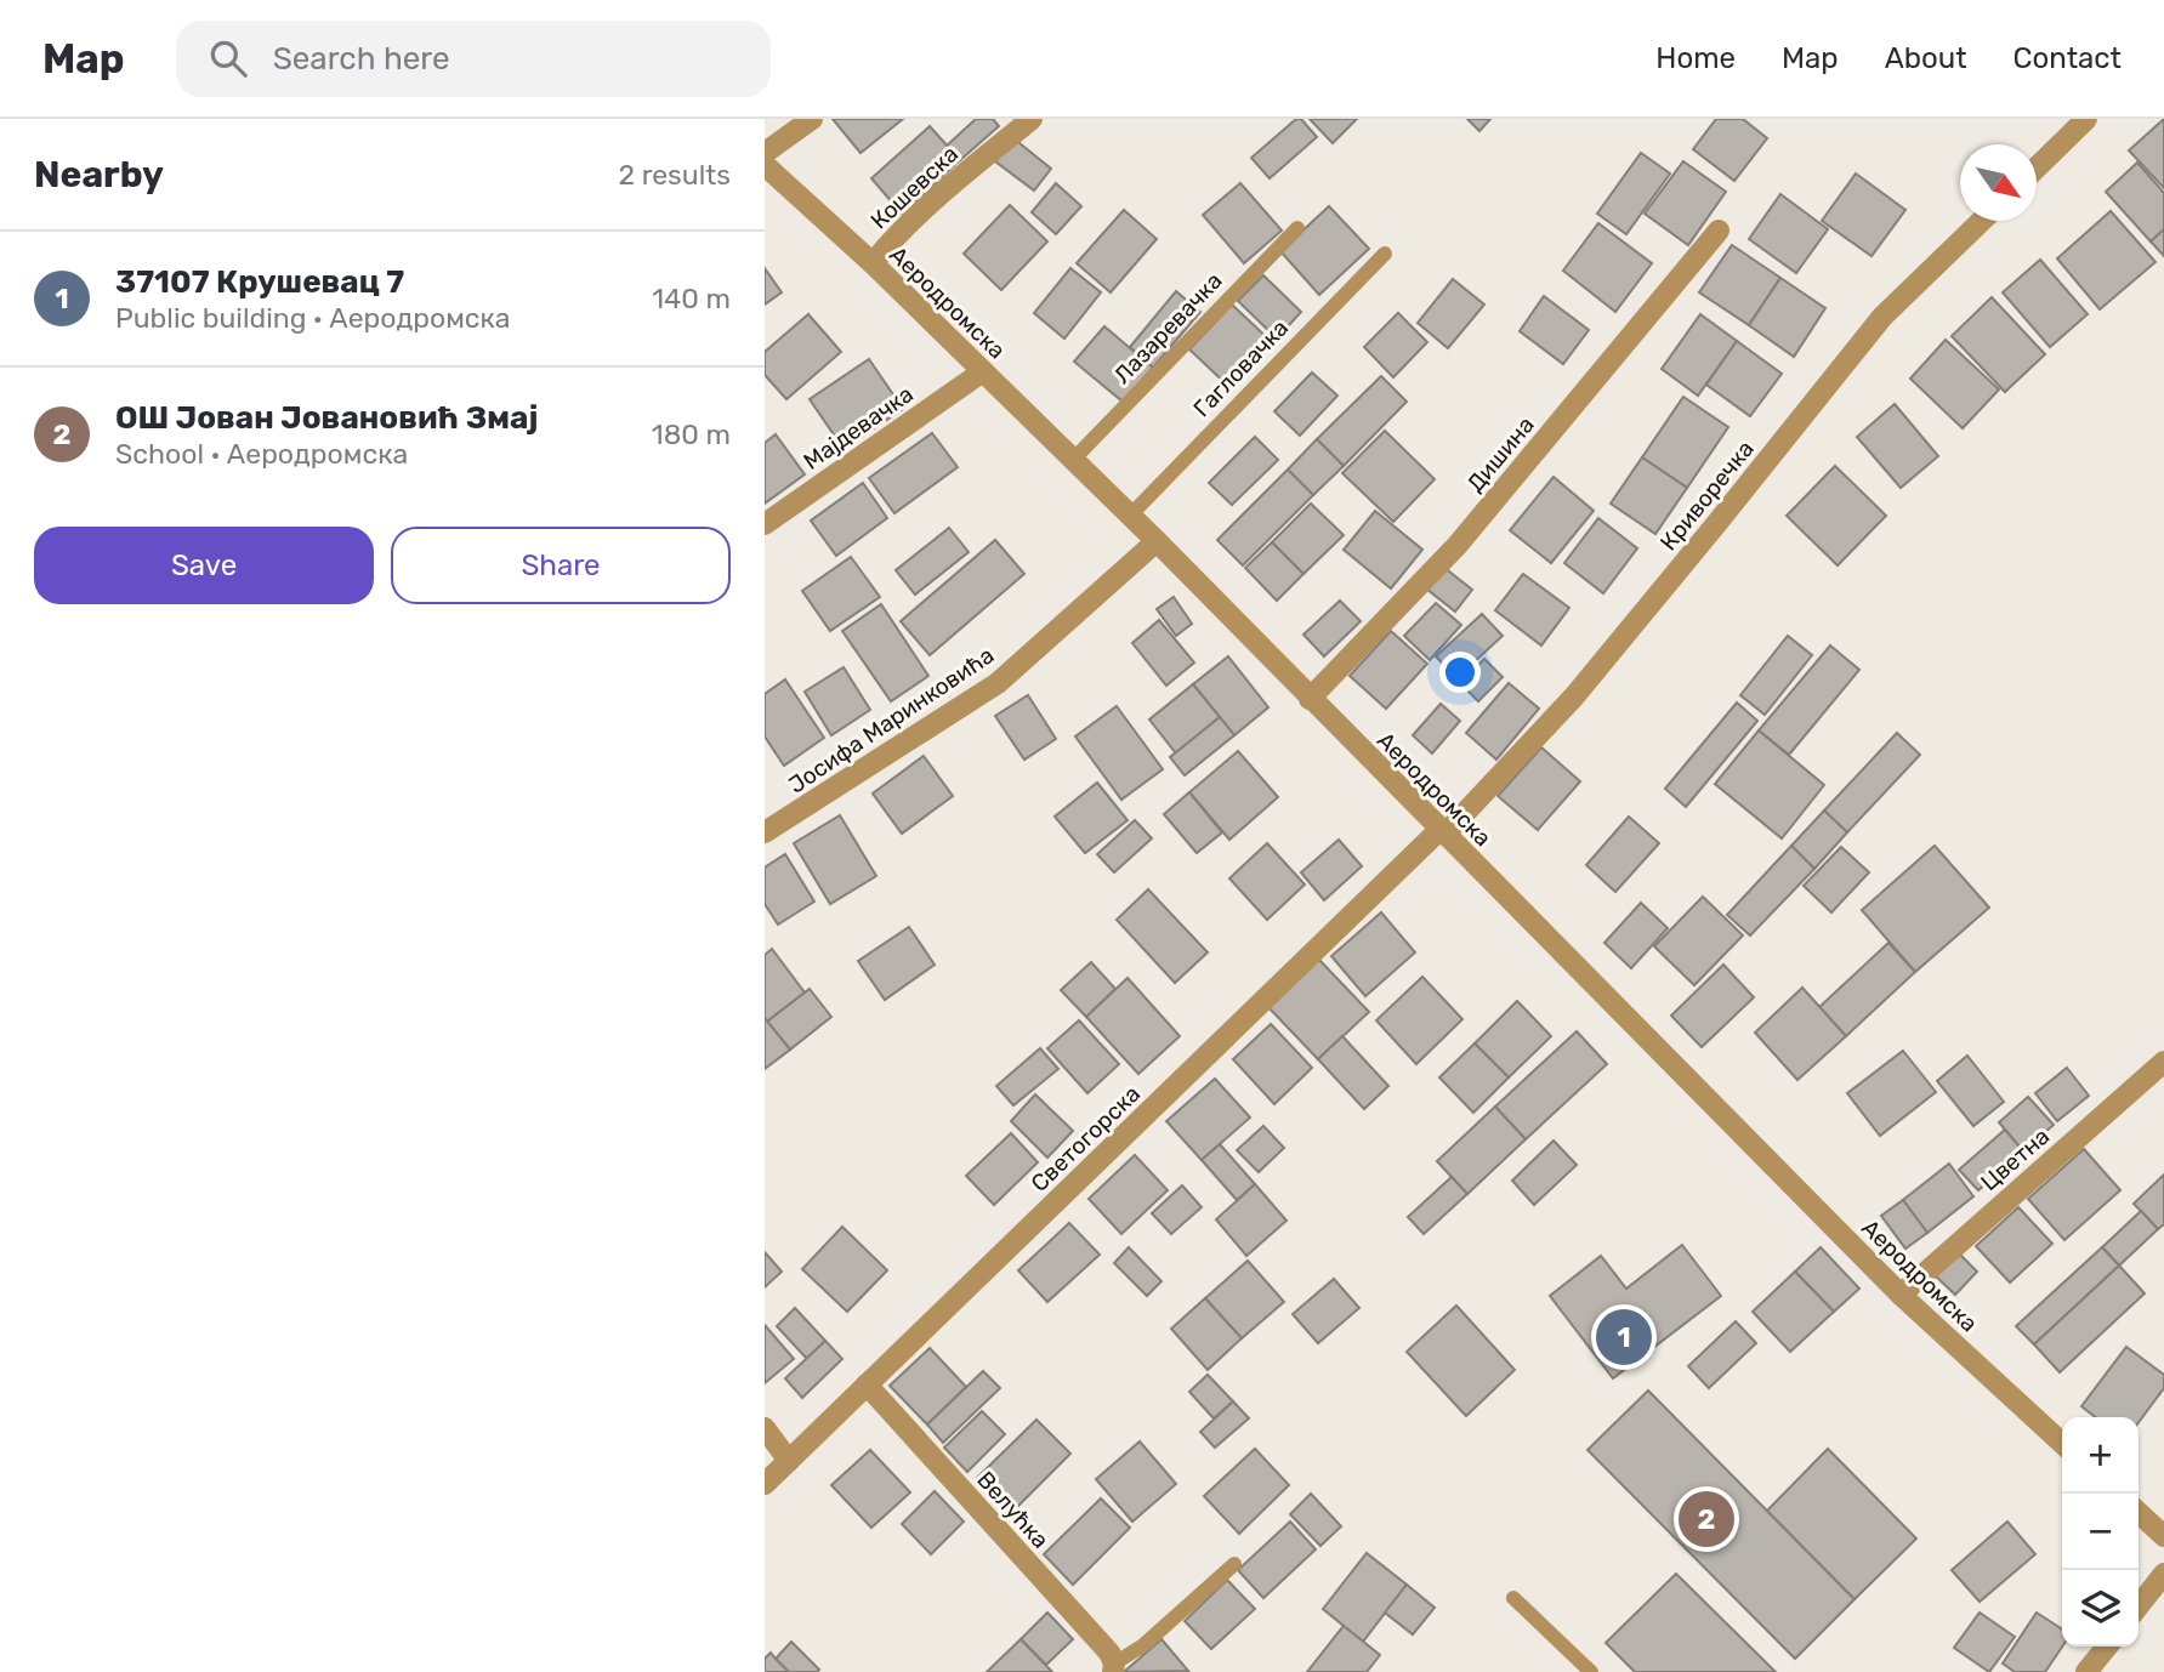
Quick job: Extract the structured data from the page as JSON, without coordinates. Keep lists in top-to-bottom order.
{
  "streets": {
    "street": [
      "Кошевска",
      "Аеродромска",
      "Мајдевачка",
      "Дишина",
      "Криворечка",
      "Јосифа Маринковића",
      "Светогорска",
      "Цветна",
      "Велућка"
    ],
    "lane": ["Лазаревачка", "Гагловачка"]
  },
  "crossings": [
    ["Кошевска", "Аеродромска"],
    ["Аеродромска", "Лазаревачка"],
    ["Аеродромска", "Гагловачка"],
    ["Аеродромска", "Мајдевачка"],
    ["Аеродромска", "Дишина"],
    ["Аеродромска", "Криворечка"],
    ["Аеродромска", "Јосифа Маринковића"],
    ["Аеродромска", "Светогорска"],
    ["Аеродромска", "Цветна"],
    ["Криворечка", "Светогорска"],
    ["Светогорска", "Велућка"]
  ],
  "north": "bottom right",
  "page": {
    "header": "Map",
    "search": "Search here",
    "nav": [
      "Home",
      "Map",
      "About",
      "Contact"
    ],
    "heading": ["Nearby", "2 results"],
    "list": [
      {
        "mark": "1",
        "name": "37107 Крушевац 7",
        "note": "Public building · Аеродромска",
        "value": "140 m"
      },
      {
        "mark": "2",
        "name": "ОШ Јован Јовановић Змај",
        "note": "School · Аеродромска",
        "value": "180 m"
      }
    ],
    "buttons": ["Save", "Share"],
    "pins": ["1", "2"],
    "map_buttons": ["+", "−"]
  }
}
